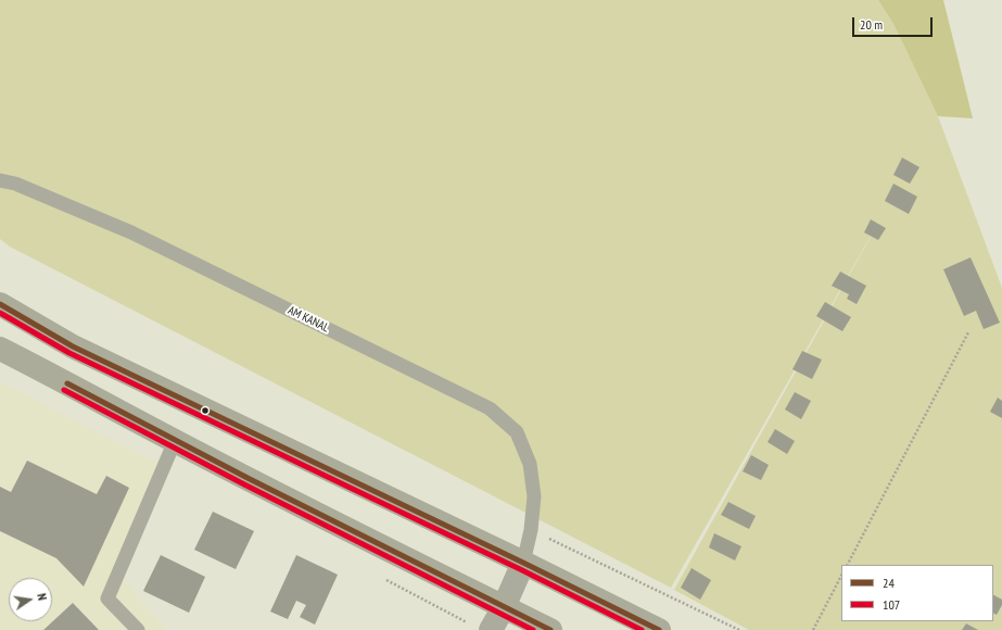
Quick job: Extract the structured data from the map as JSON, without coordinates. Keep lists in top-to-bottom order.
{
  "streets": {
    "lane": ["AM KANAL"]
  },
  "lines": ["transit line 24", "transit line 107"],
  "legend": ["24", "107"],
  "scale_bar": "20 m",
  "north": "right"
}
